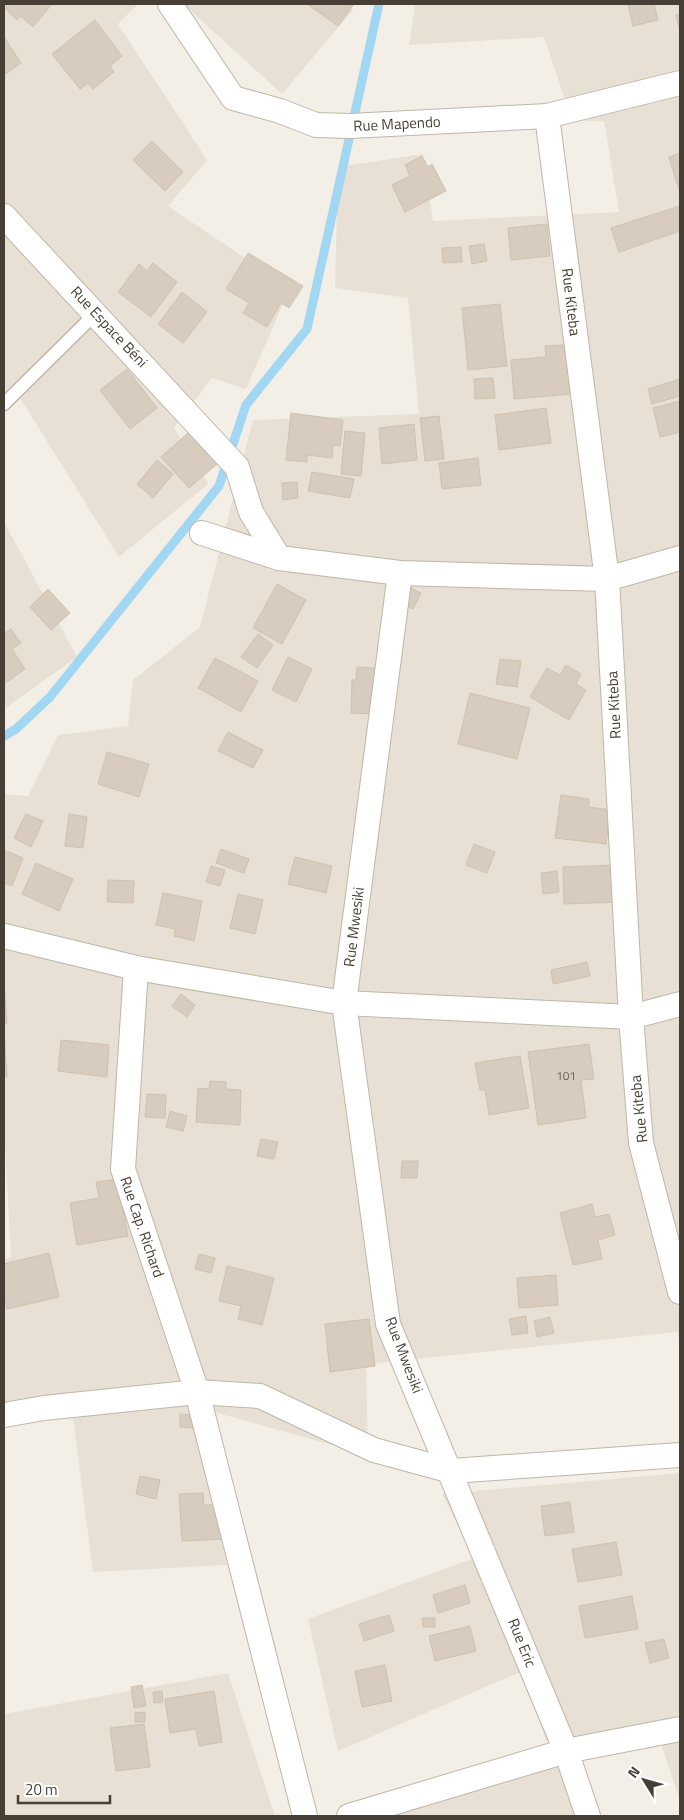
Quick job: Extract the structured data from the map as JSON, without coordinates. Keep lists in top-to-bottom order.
{
  "streets": {
    "street": [
      "Rue Mapendo",
      "Rue Kiteba",
      "Rue Espace Béni",
      "Rue Mwesiki",
      "Rue Cap. Richard",
      "Rue Eric"
    ]
  },
  "crossings": [
    ["Rue Mapendo", "Rue Kiteba"],
    ["Rue Mwesiki", "Rue Eric"]
  ],
  "house_numbers": ["101"],
  "scale_bar": "20 m",
  "north": "top left"
}
